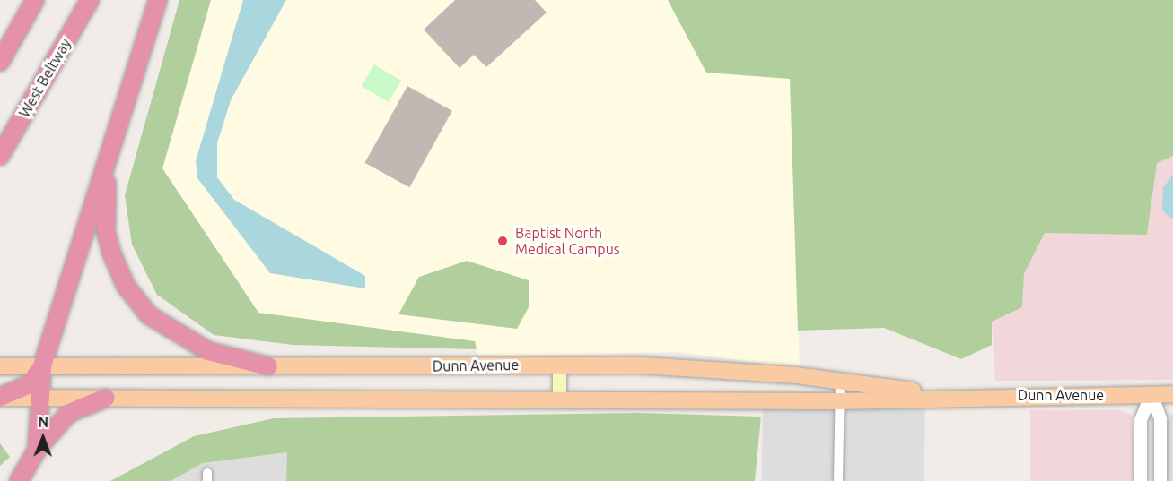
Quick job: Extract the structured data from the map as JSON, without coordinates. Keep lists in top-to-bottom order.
{
  "streets": {
    "highway": ["West Beltway"],
    "main road": ["Dunn Avenue"]
  },
  "places": ["Baptist North Medical Campus"],
  "north": "top"
}
